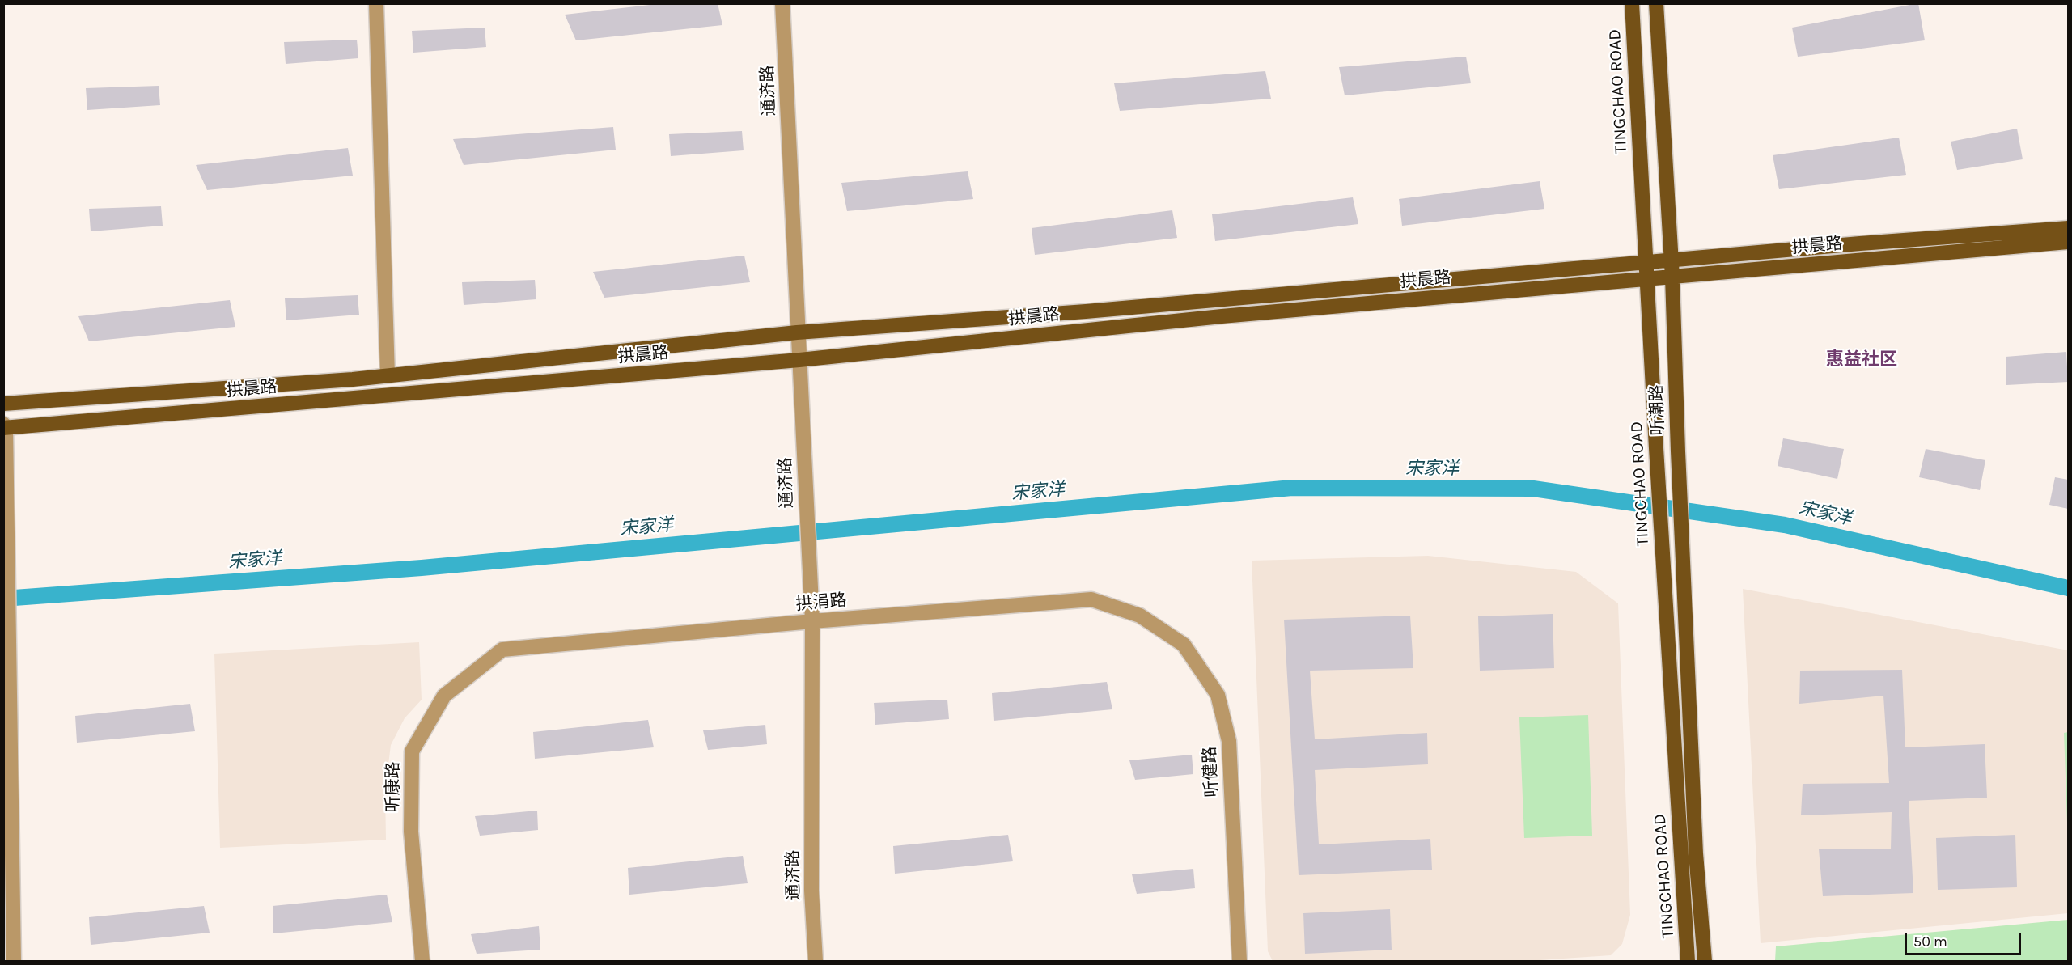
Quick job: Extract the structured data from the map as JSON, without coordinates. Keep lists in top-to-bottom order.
{
  "streets": {
    "main road": ["TINGCHAO ROAD", "拱晨路", "听潮路"],
    "street": [
      "通济路",
      "拱涓路",
      "听健路",
      "听康路"
    ]
  },
  "crossings": [
    ["通济路", "拱晨路"],
    ["通济路", "拱涓路"],
    ["TINGCHAO ROAD", "拱晨路"],
    ["拱晨路", "听潮路"],
    ["拱涓路", "听健路"],
    ["拱涓路", "听康路"]
  ],
  "districts": ["惠益社区"],
  "water": ["宋家洋"],
  "scale_bar": "50 m"
}
